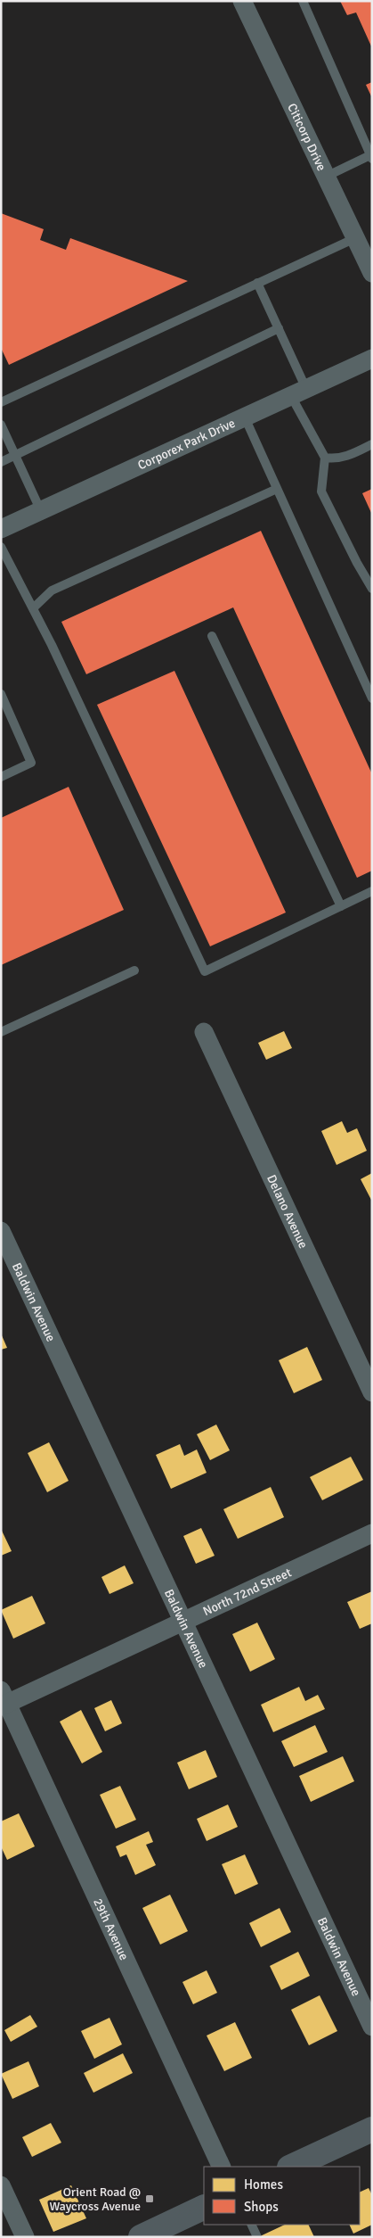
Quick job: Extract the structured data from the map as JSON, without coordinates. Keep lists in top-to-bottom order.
{
  "streets": {
    "street": [
      "Citicorp Drive",
      "Corporex Park Drive",
      "Delano Avenue",
      "Baldwin Avenue",
      "North 72nd Street",
      "29th Avenue"
    ]
  },
  "crossings": [
    ["Baldwin Avenue", "North 72nd Street"],
    ["North 72nd Street", "29th Avenue"]
  ],
  "places": {
    "transit": ["Orient Road @ Waycross Avenue"]
  },
  "legend": ["Homes", "Shops"]
}
